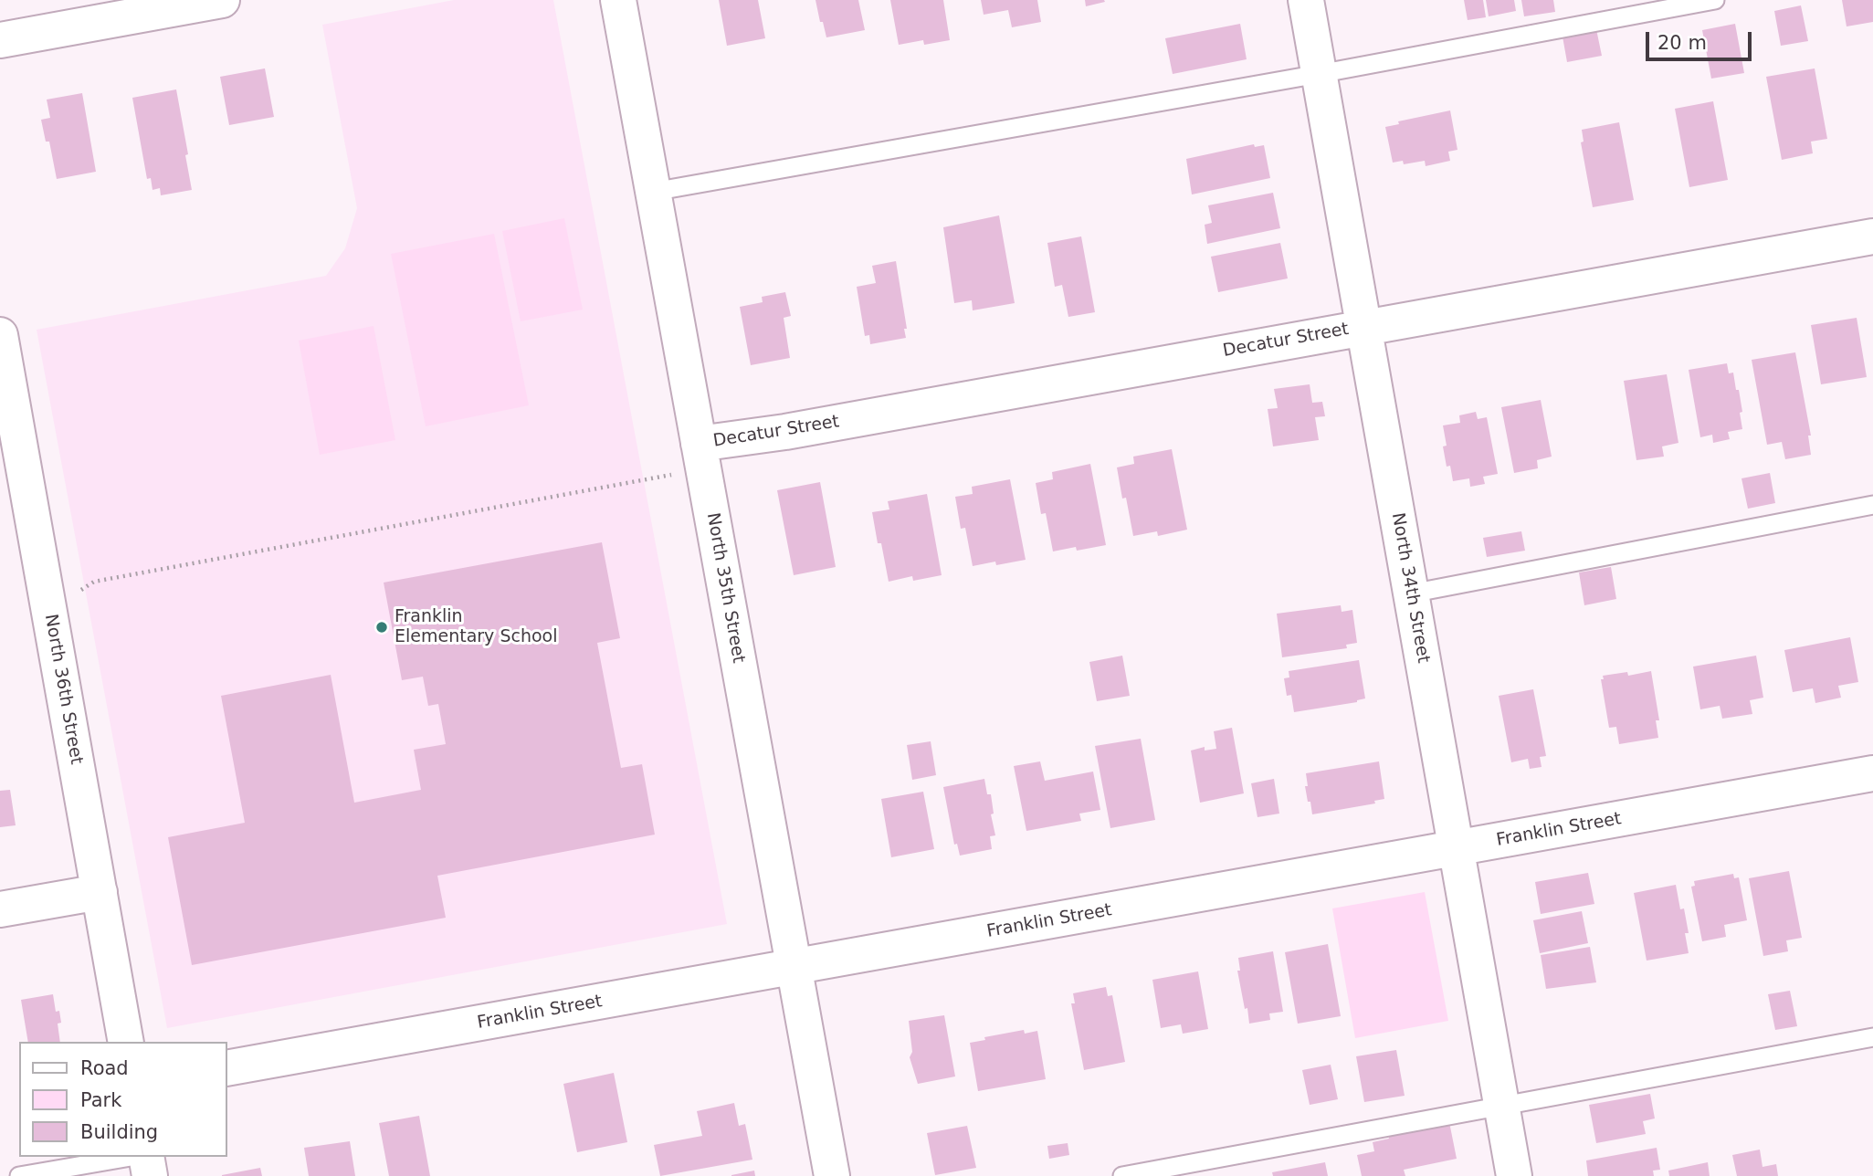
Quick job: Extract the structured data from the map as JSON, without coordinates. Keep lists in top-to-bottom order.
{
  "streets": {
    "street": [
      "Decatur Street",
      "North 35th Street",
      "North 34th Street",
      "North 36th Street",
      "Franklin Street"
    ]
  },
  "crossings": [
    ["Decatur Street", "North 35th Street"],
    ["Decatur Street", "North 34th Street"],
    ["North 35th Street", "Franklin Street"],
    ["North 34th Street", "Franklin Street"]
  ],
  "places": ["Franklin Elementary School"],
  "legend": ["Road", "Park", "Building"],
  "scale_bar": "20 m"
}
